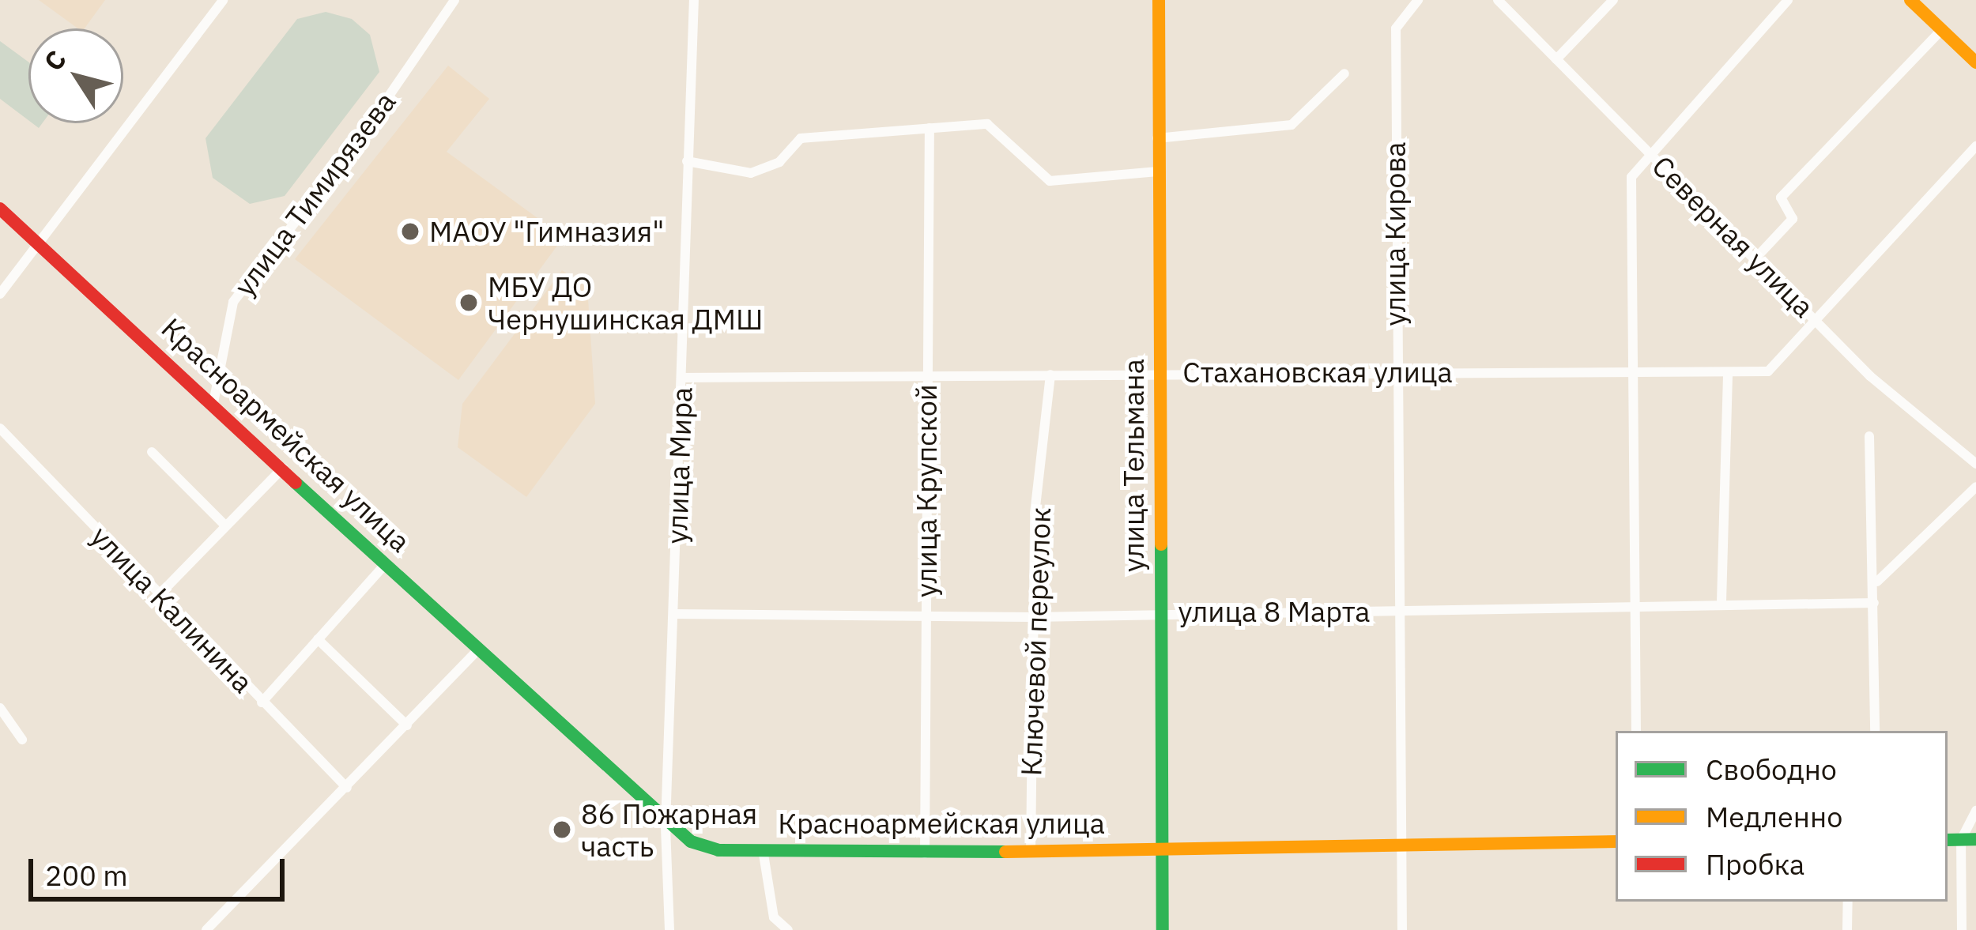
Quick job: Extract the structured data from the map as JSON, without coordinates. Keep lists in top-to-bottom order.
{
  "streets": {
    "street": [
      "улица Тимирязева",
      "улица Кирова",
      "Северная улица",
      "Стахановская улица",
      "Красноармейская улица",
      "улица Мира",
      "улица Тельмана",
      "улица Крупской",
      "улица Калинина",
      "улица 8 Марта",
      "Ключевой переулок"
    ]
  },
  "crossings": [
    ["улица Тимирязева", "Красноармейская улица"],
    ["улица Кирова", "Стахановская улица"],
    ["улица Кирова", "Красноармейская улица"],
    ["улица Кирова", "улица 8 Марта"],
    ["Северная улица", "Стахановская улица"],
    ["Стахановская улица", "улица Мира"],
    ["Стахановская улица", "улица Тельмана"],
    ["Стахановская улица", "улица Крупской"],
    ["Стахановская улица", "Ключевой переулок"],
    ["Красноармейская улица", "улица Мира"],
    ["Красноармейская улица", "улица Тельмана"],
    ["Красноармейская улица", "улица Крупской"],
    ["Красноармейская улица", "Ключевой переулок"],
    ["улица Мира", "улица 8 Марта"],
    ["улица Тельмана", "улица 8 Марта"],
    ["улица Крупской", "улица 8 Марта"],
    ["улица 8 Марта", "Ключевой переулок"]
  ],
  "places": ["МАОУ \"Гимназия\"", "МБУ ДО Чернушинская ДМШ", "86 Пожарная часть"],
  "legend": ["Свободно", "Медленно", "Пробка"],
  "scale_bar": "200 m",
  "north": "top left"
}
